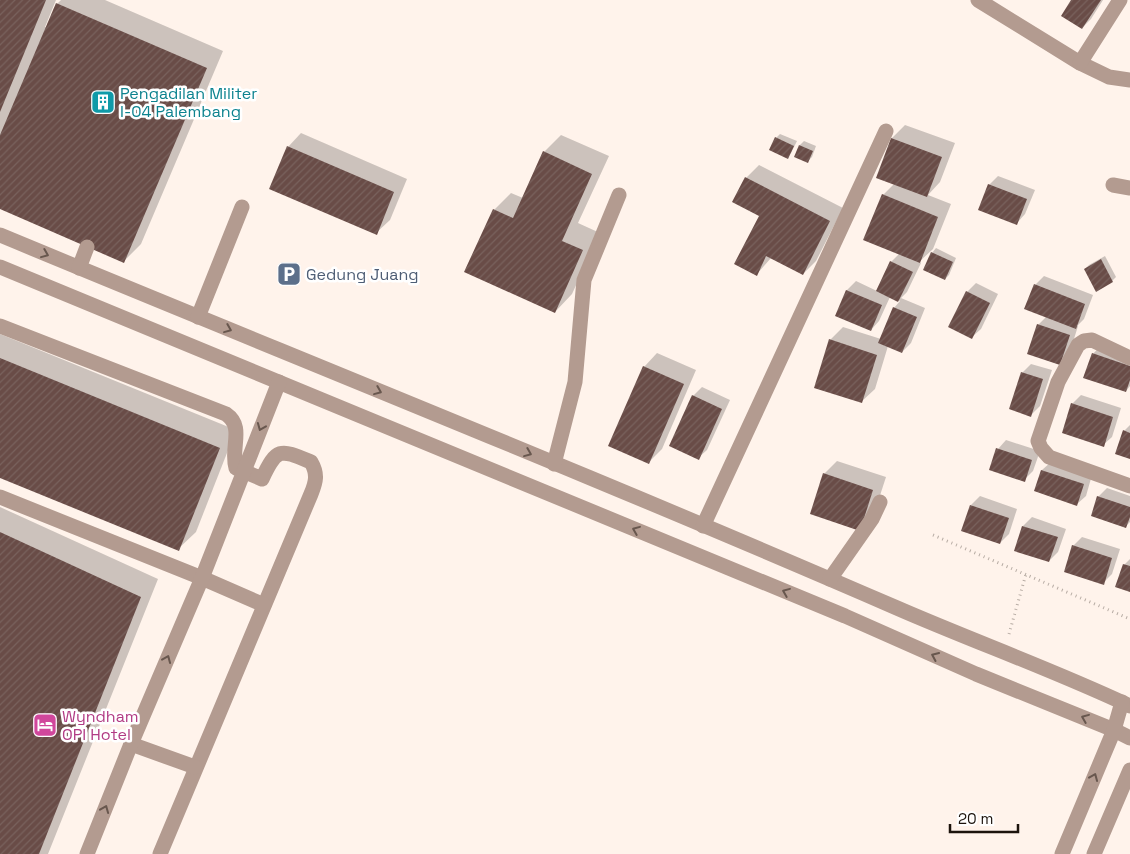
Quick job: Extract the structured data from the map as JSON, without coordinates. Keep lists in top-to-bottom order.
{
  "places": {
    "building": ["Pengadilan Militer I-04 Palembang"],
    "parking": ["Gedung Juang"],
    "hotel": ["Wyndham OPI Hotel"]
  },
  "scale_bar": "20 m"
}
